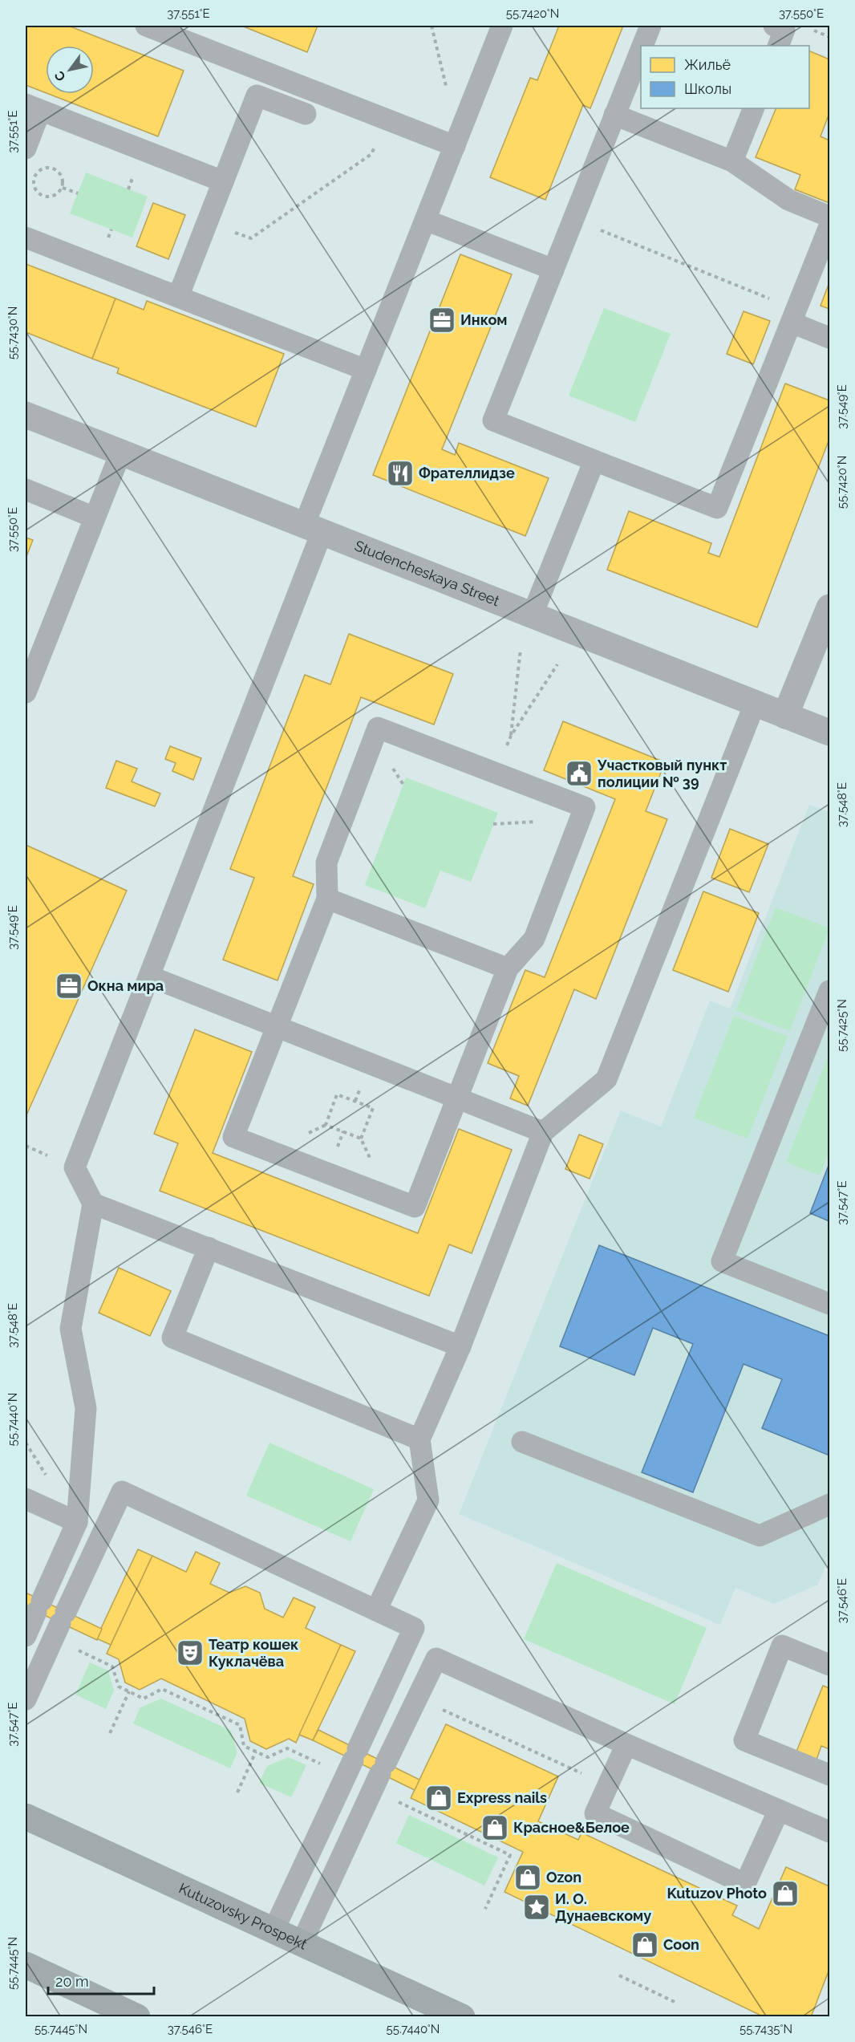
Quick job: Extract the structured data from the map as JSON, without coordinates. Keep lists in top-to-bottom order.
{
  "streets": {
    "main road": ["Kutuzovsky Prospekt"],
    "street": ["Studencheskaya Street"]
  },
  "places": {
    "office": ["Инком", "Окна мира"],
    "restaurant": ["Фрателлидзе"],
    "public building": ["Участковый пункт полиции № 39"],
    "theatre": ["Театр кошек Куклачёва"],
    "shop": [
      "Express nails",
      "Красное&Белое",
      "Ozon",
      "Kutuzov Photo",
      "Coon"
    ],
    "place": ["И. О. Дунаевскому"]
  },
  "legend": ["Жильё", "Школы"],
  "scale_bar": "20 m",
  "north": "bottom left",
  "coordinates": [
    "37.551°E",
    "55.7420°N",
    "37.550°E",
    "55.7430°N",
    "37.549°E",
    "37.548°E",
    "55.7425°N",
    "37.547°E",
    "55.7440°N",
    "37.546°E",
    "55.7445°N",
    "55.7435°N"
  ]
}
